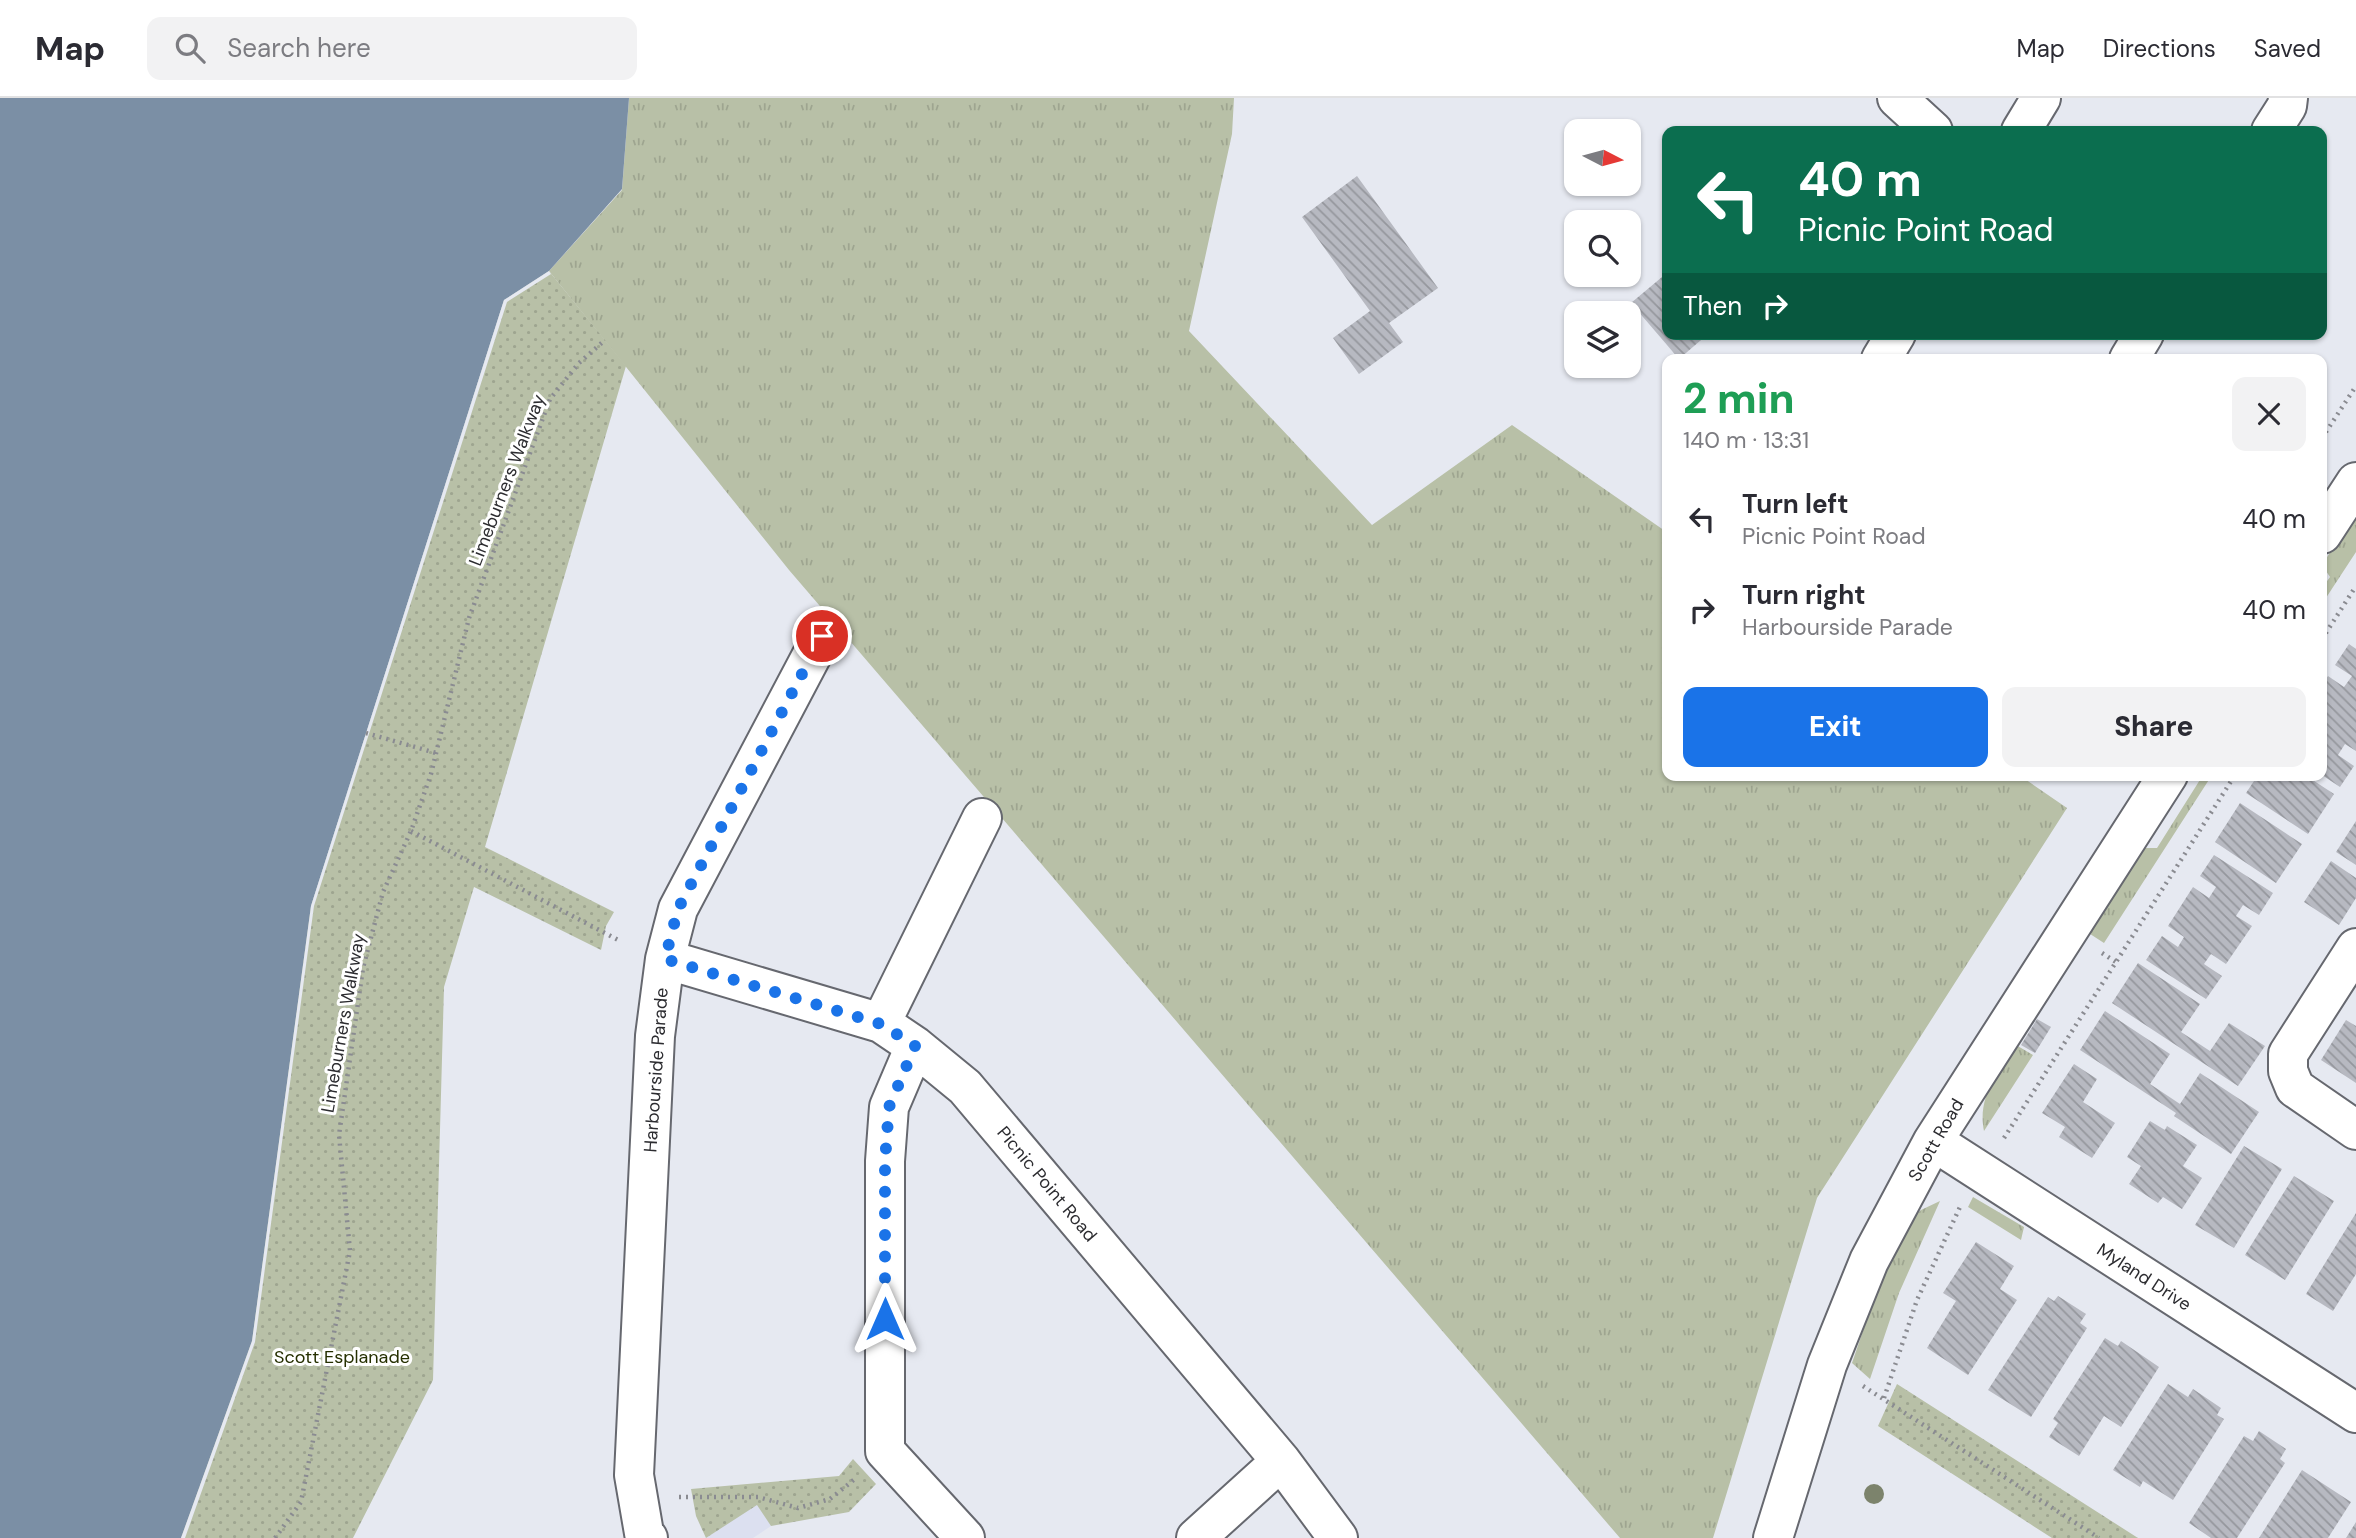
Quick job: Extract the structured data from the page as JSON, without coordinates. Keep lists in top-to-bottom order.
{
  "streets": {
    "street": [
      "Harbourside Parade",
      "Scott Road",
      "Picnic Point Road",
      "Myland Drive"
    ],
    "path": ["Limeburners Walkway"]
  },
  "crossings": [
    ["Harbourside Parade", "Picnic Point Road"],
    ["Scott Road", "Myland Drive"]
  ],
  "parks": ["Scott Esplanade"],
  "north": "right",
  "page": {
    "header": "Map",
    "search": "Search here",
    "nav": ["Map", "Directions", "Saved"],
    "turn": ["40 m", "Picnic Point Road"],
    "then": "Then",
    "heading": ["2 min", "140 m · 13:31"],
    "list": [
      {
        "name": "Turn left",
        "note": "Picnic Point Road",
        "value": "40 m"
      },
      {
        "name": "Turn right",
        "note": "Harbourside Parade",
        "value": "40 m"
      }
    ],
    "buttons": ["Exit", "Share"]
  }
}
